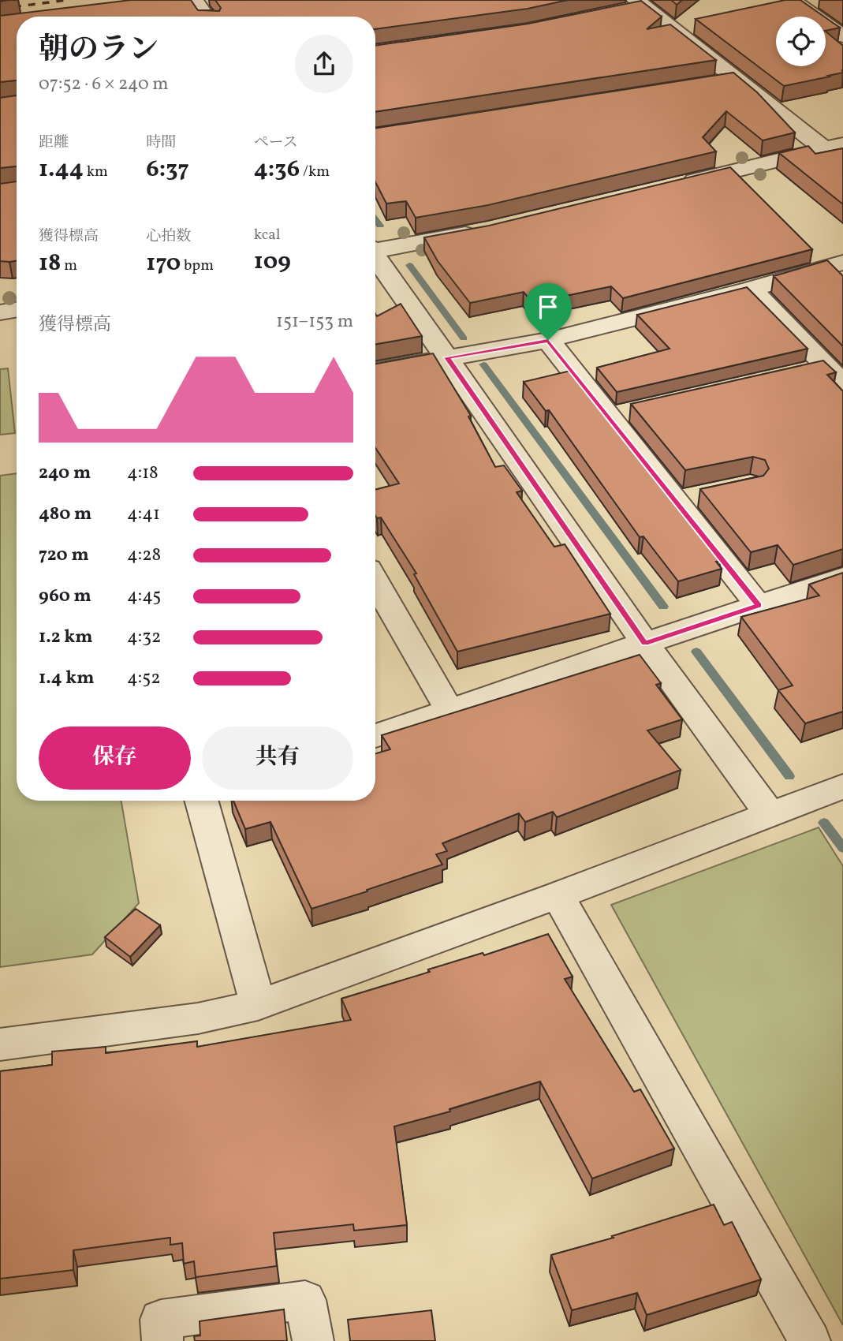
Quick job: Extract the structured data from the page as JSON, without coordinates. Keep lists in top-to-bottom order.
{
  "page": {
    "heading": ["朝のラン", "07:52 · 6 × 240 m"],
    "stats": [
      ["距離", "1.44 km"],
      ["時間", "6:37"],
      ["ペース", "4:36 /km"],
      ["獲得標高", "18 m"],
      ["心拍数", "170 bpm"],
      ["kcal", "109"]
    ],
    "chart": ["獲得標高", "151–153 m"],
    "list": [
      {
        "name": "240 m",
        "note": "4:18"
      },
      {
        "name": "480 m",
        "note": "4:41"
      },
      {
        "name": "720 m",
        "note": "4:28"
      },
      {
        "name": "960 m",
        "note": "4:45"
      },
      {
        "name": "1.2 km",
        "note": "4:32"
      },
      {
        "name": "1.4 km",
        "note": "4:52"
      }
    ],
    "buttons": ["保存", "共有"]
  }
}
